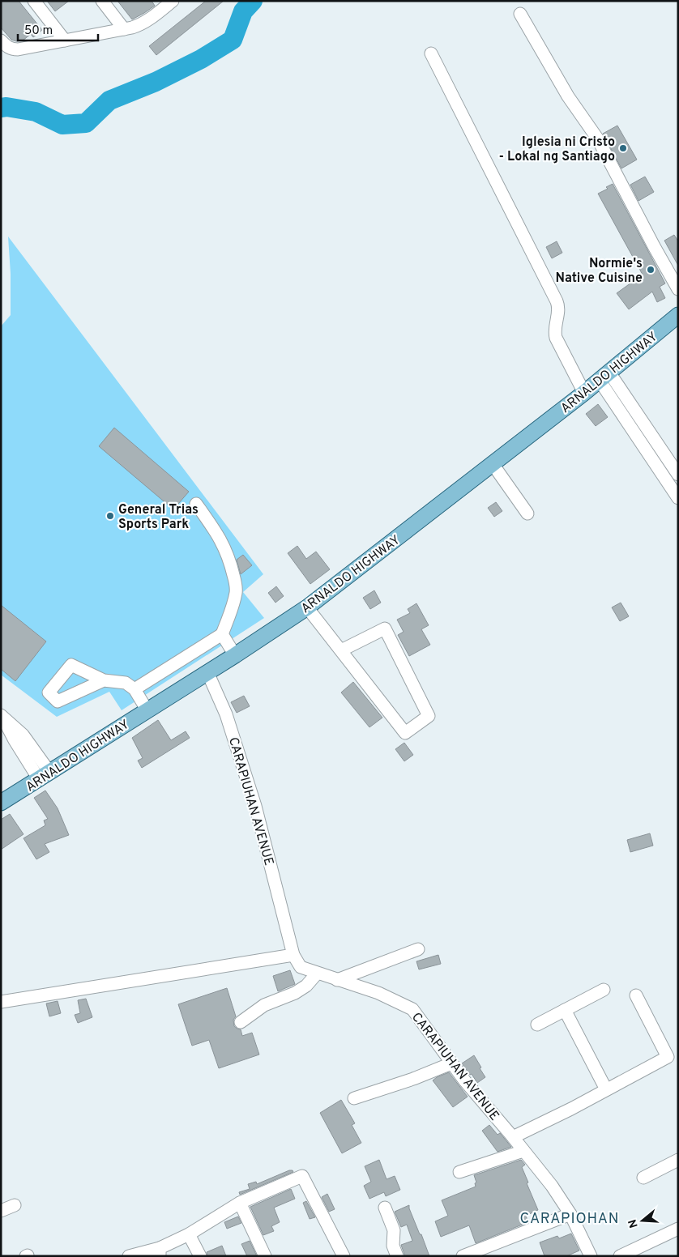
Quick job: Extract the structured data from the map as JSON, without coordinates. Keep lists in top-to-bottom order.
{
  "streets": {
    "main road": ["ARNALDO HIGHWAY"],
    "street": ["CARAPIUHAN AVENUE"]
  },
  "crossings": [
    ["ARNALDO HIGHWAY", "CARAPIUHAN AVENUE"]
  ],
  "districts": ["CARAPIOHAN"],
  "places": ["Iglesia ni Cristo - Lokal ng Santiago", "Normie's Native Cuisine", "General Trias Sports Park"],
  "scale_bar": "50 m",
  "north": "left"
}
